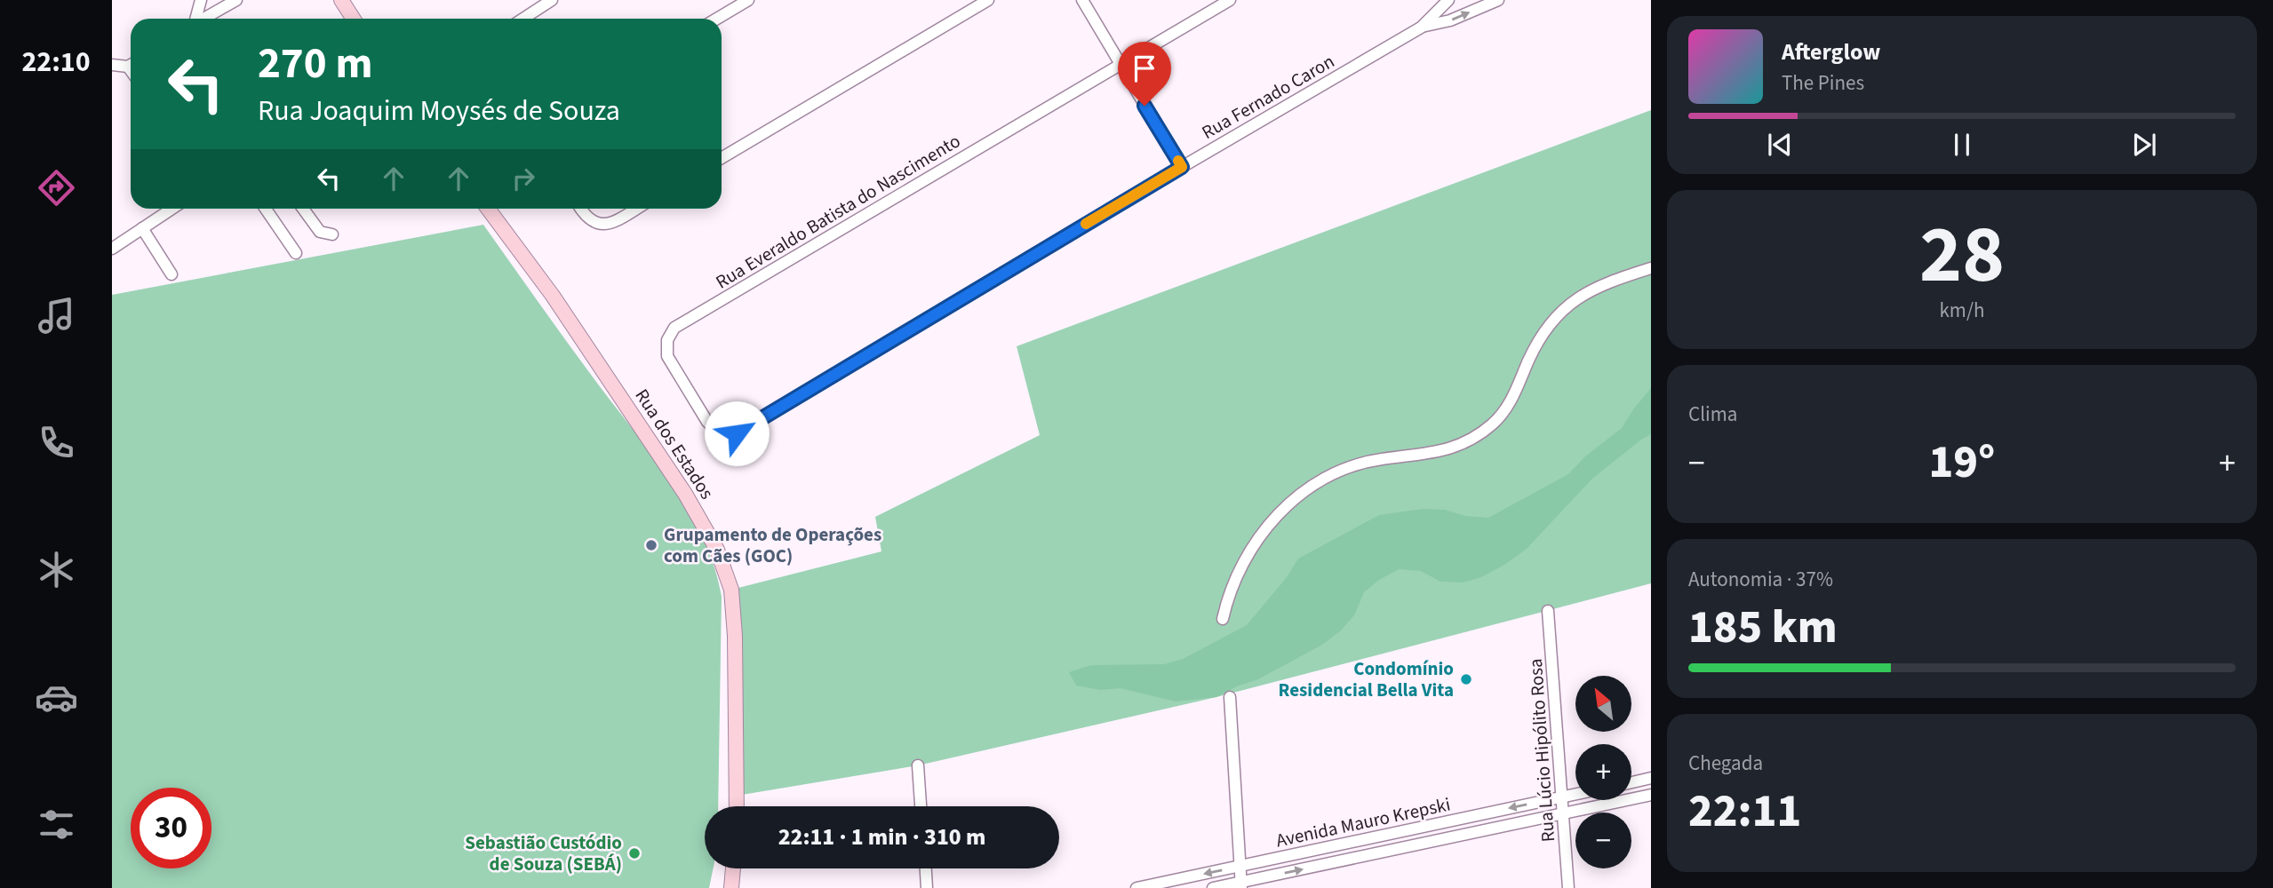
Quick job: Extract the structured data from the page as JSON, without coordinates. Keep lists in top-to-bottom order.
{
  "streets": {
    "street": [
      "Rua Fernado Caron",
      "Rua Everaldo Batista do Nascimento",
      "Rua dos Estados",
      "Rua Lúcio Hipólito Rosa",
      "Avenida Mauro Krepski"
    ]
  },
  "crossings": [
    ["Rua Fernado Caron", "Rua Everaldo Batista do Nascimento"],
    ["Rua Lúcio Hipólito Rosa", "Avenida Mauro Krepski"]
  ],
  "places": ["Grupamento de Operações com Cães (GOC)", "Condomínio Residencial Bella Vita", "Sebastião Custódio de Souza (SEBÁ)"],
  "north": "top left",
  "page": {
    "tabs": "22:10",
    "turn": ["270 m", "Rua Joaquim Moysés de Souza"],
    "song": ["Afterglow", "The Pines"],
    "tile": [
      ["28", "km/h"],
      "Clima",
      ["Autonomia · 37%", "185 km"],
      ["Chegada", "22:11"]
    ],
    "heat": ["−", "19°", "+"],
    "map_buttons": ["+", "−"],
    "limit": "30",
    "trip": "22:11 · 1 min · 310 m"
  }
}
